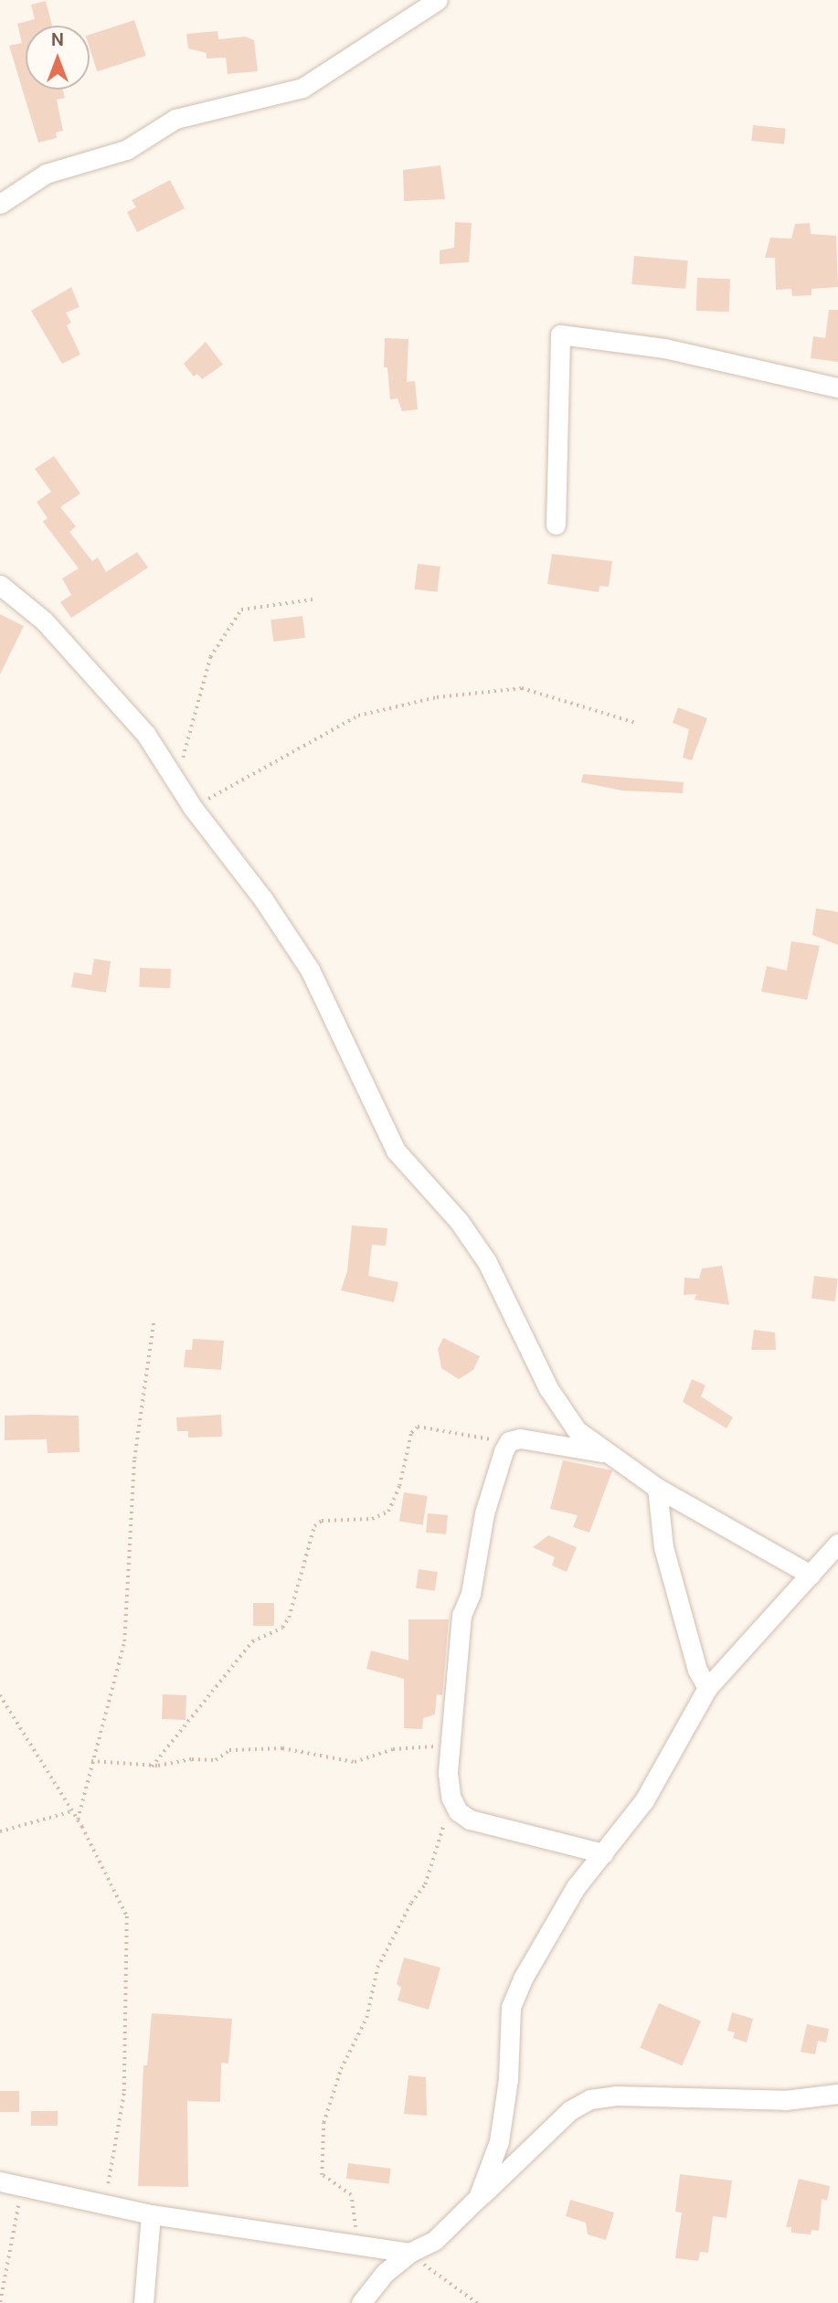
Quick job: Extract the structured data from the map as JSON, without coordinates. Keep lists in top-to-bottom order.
{
  "north": "top"
}
